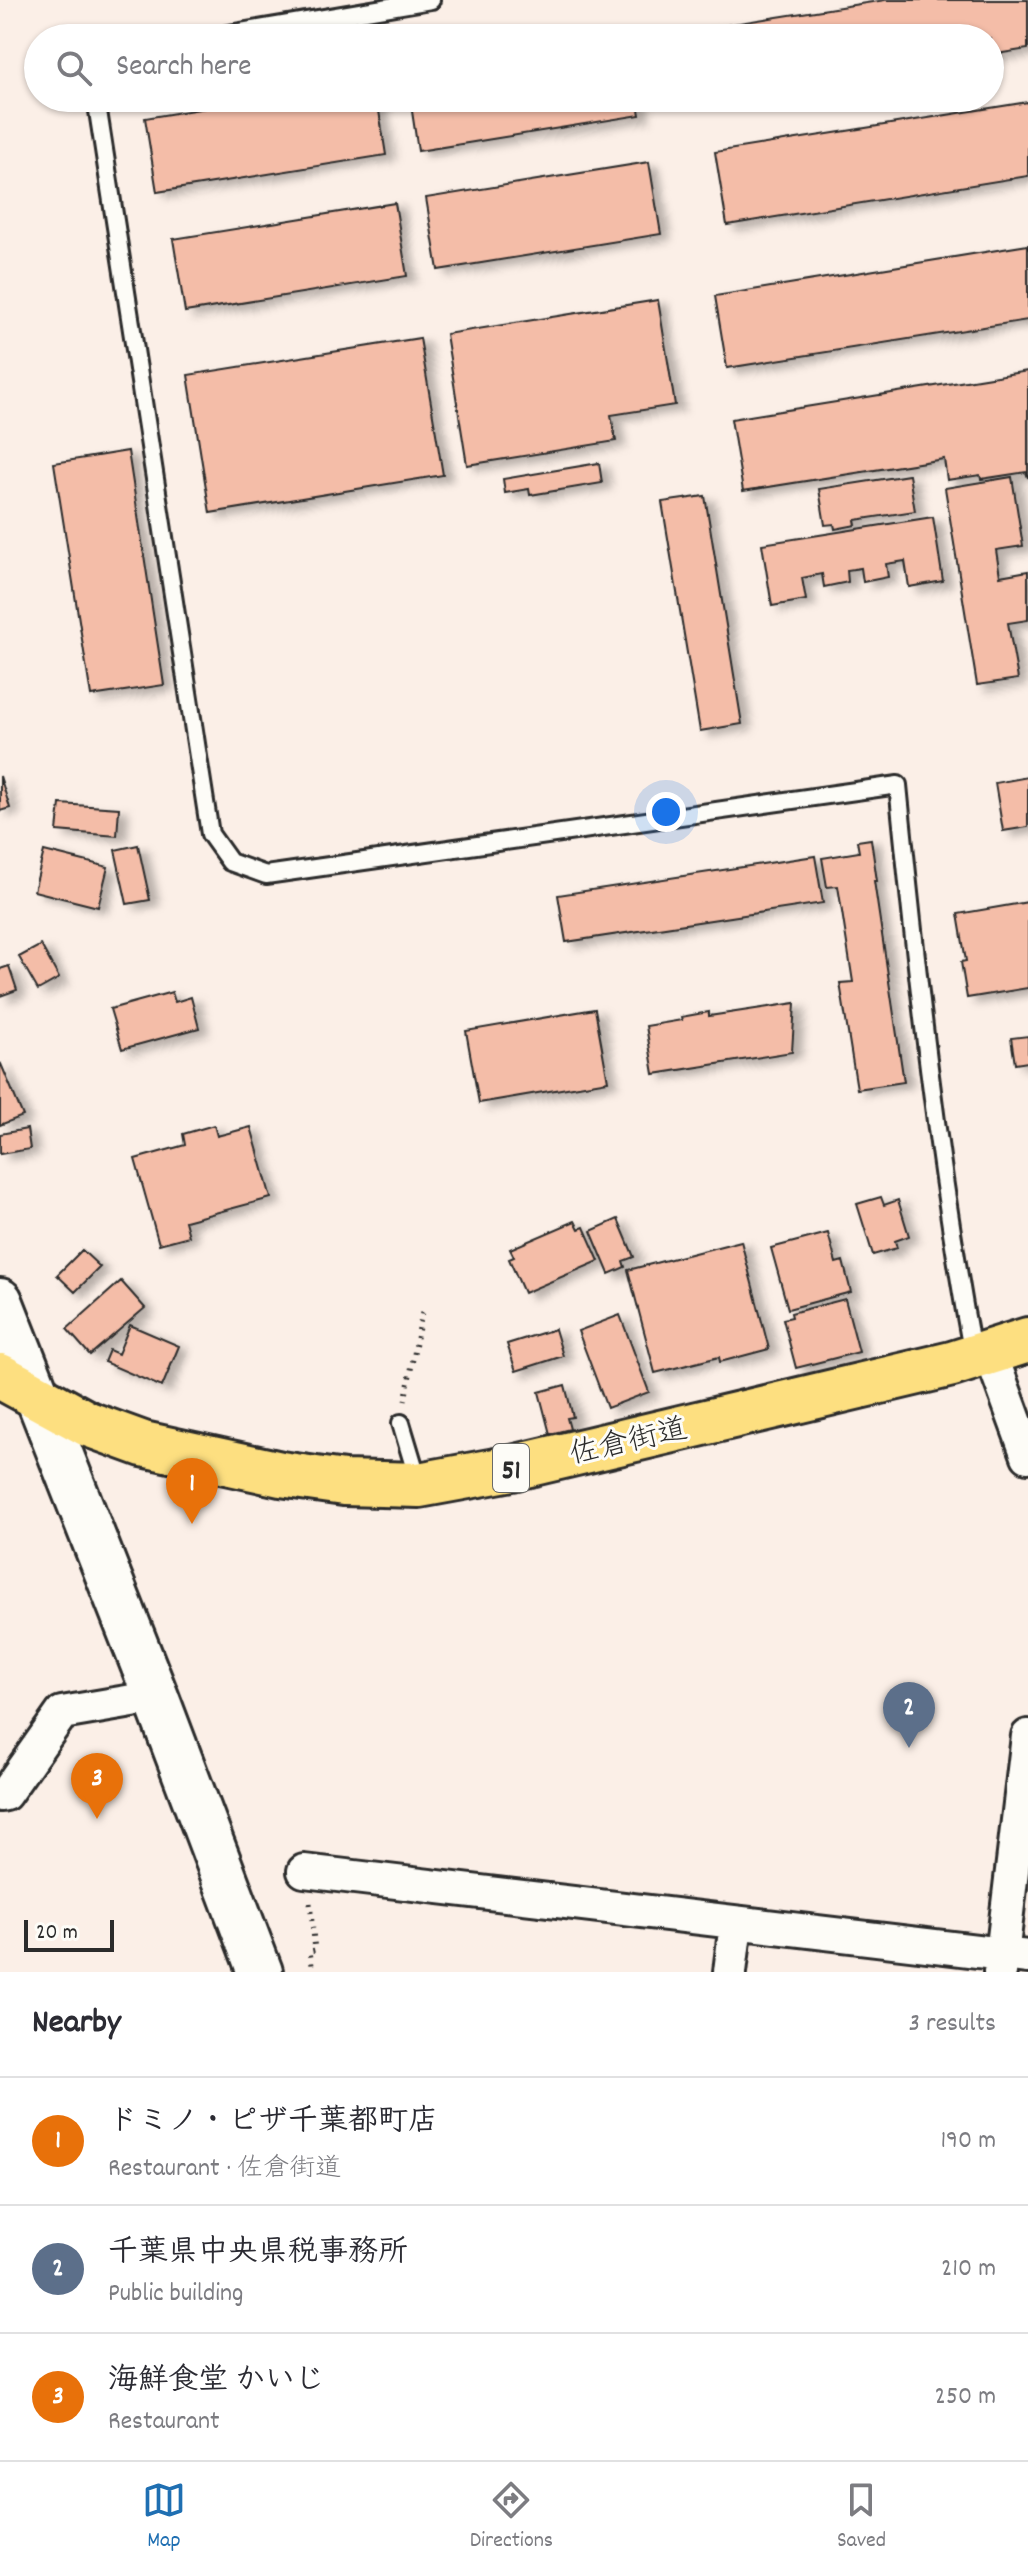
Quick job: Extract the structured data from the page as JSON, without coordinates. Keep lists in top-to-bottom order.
{
  "streets": {
    "highway": ["佐倉街道", "51"]
  },
  "scale_bar": "20 m",
  "page": {
    "search": "Search here",
    "pins": ["1", "2", "3"],
    "scale": "20 m",
    "heading": ["Nearby", "3 results"],
    "list": [
      {
        "mark": "1",
        "name": "ドミノ・ピザ千葉都町店",
        "note": "Restaurant · 佐倉街道",
        "value": "190 m"
      },
      {
        "mark": "2",
        "name": "千葉県中央県税事務所",
        "note": "Public building",
        "value": "210 m"
      },
      {
        "mark": "3",
        "name": "海鮮食堂 かいじ",
        "note": "Restaurant",
        "value": "250 m"
      }
    ],
    "nav": ["Map", "Directions", "Saved"]
  }
}
